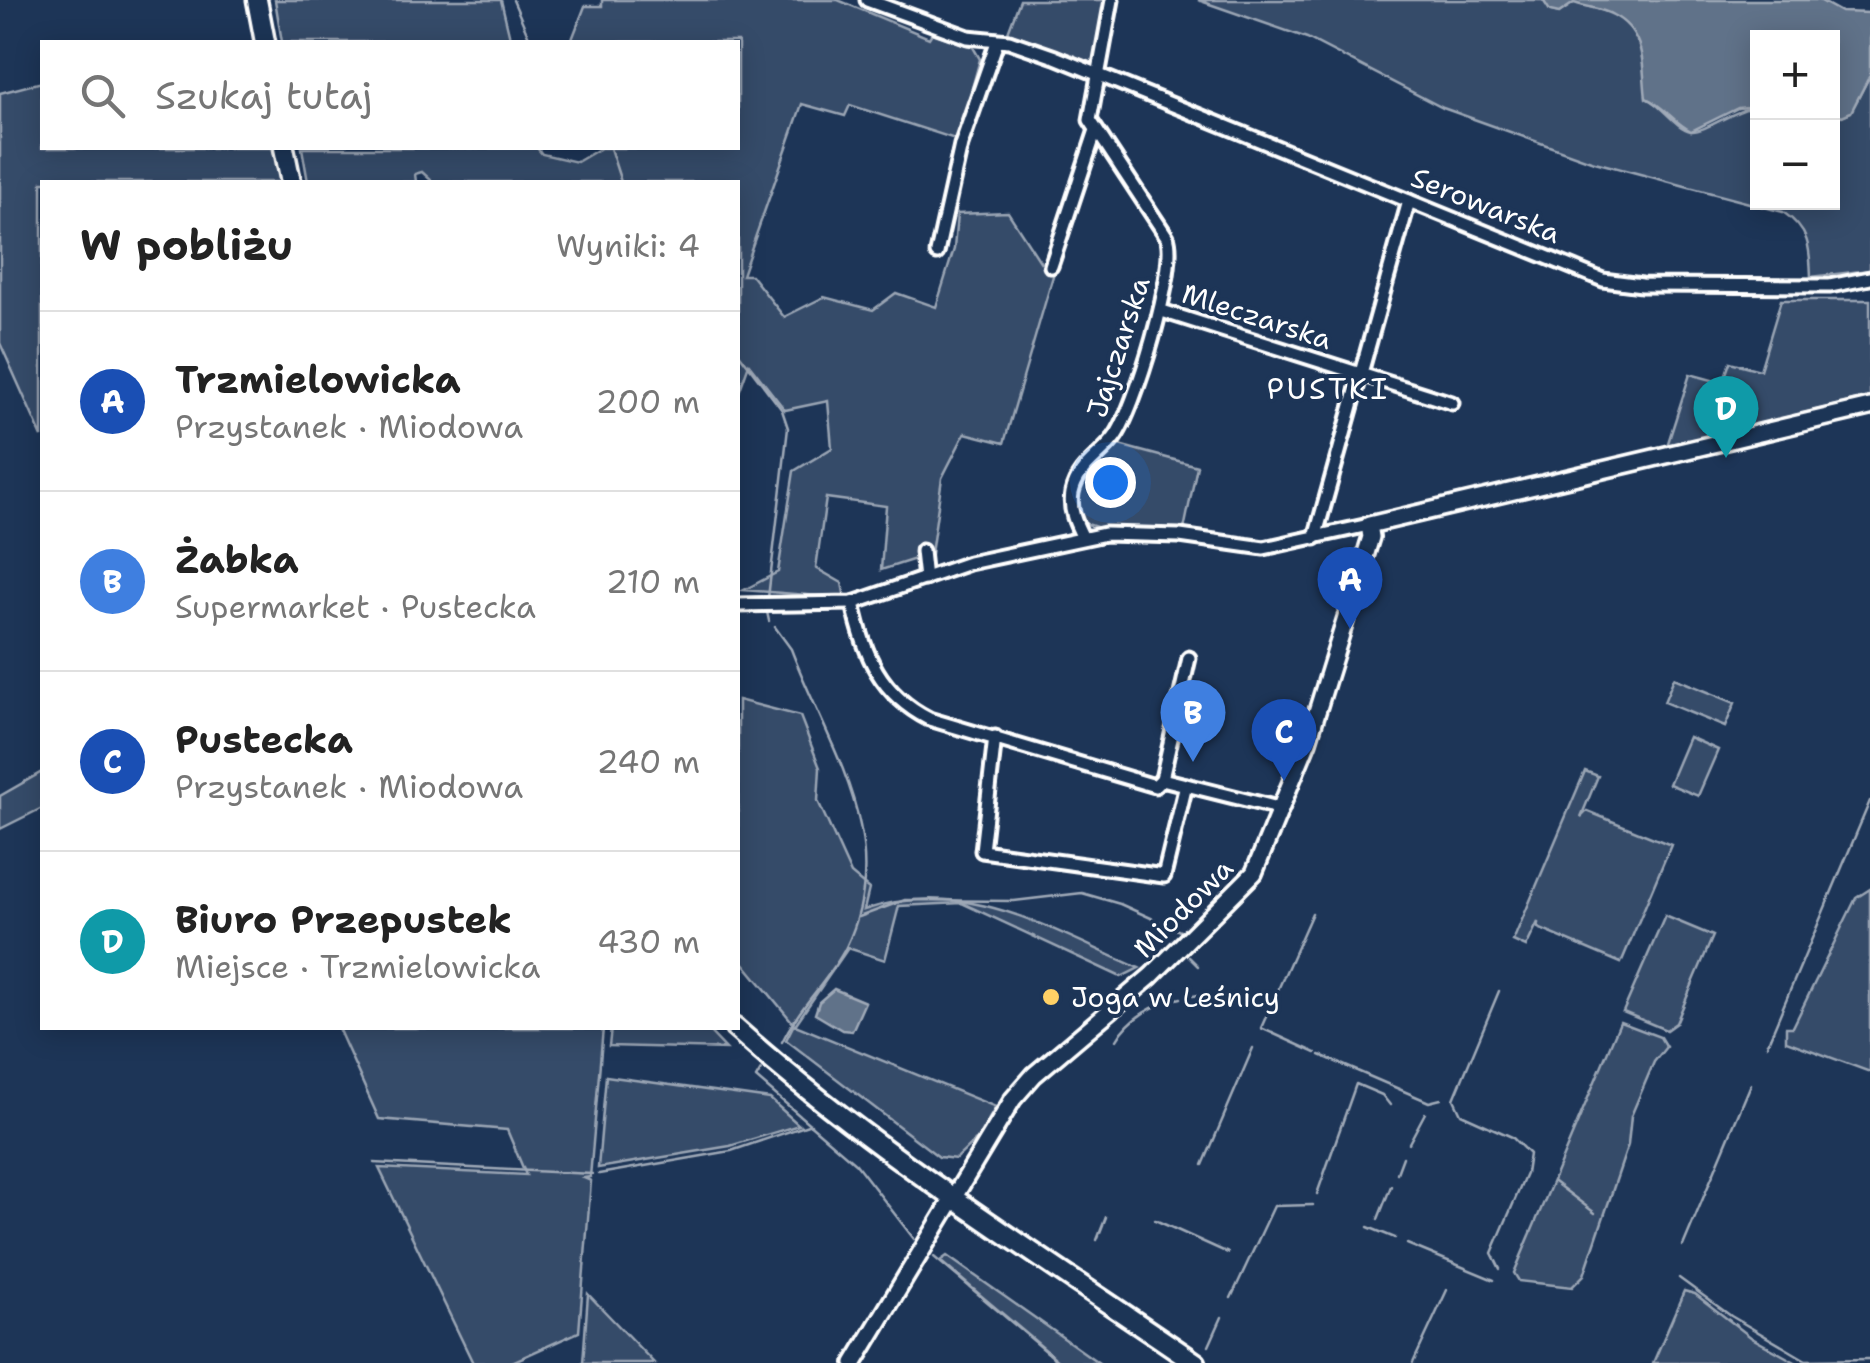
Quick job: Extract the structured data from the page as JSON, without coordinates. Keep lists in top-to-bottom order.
{
  "streets": {
    "street": [
      "Serowarska",
      "Mleczarska",
      "Jajczarska",
      "Miodowa"
    ]
  },
  "crossings": [
    ["Mleczarska", "Jajczarska"]
  ],
  "districts": ["PUSTKI"],
  "places": ["Joga w Leśnicy"],
  "page": {
    "map_buttons": ["+", "−"],
    "search": "Szukaj tutaj",
    "heading": ["W pobliżu", "Wyniki: 4"],
    "list": [
      {
        "mark": "A",
        "name": "Trzmielowicka",
        "note": "Przystanek · Miodowa",
        "value": "200 m"
      },
      {
        "mark": "B",
        "name": "Żabka",
        "note": "Supermarket · Pustecka",
        "value": "210 m"
      },
      {
        "mark": "C",
        "name": "Pustecka",
        "note": "Przystanek · Miodowa",
        "value": "240 m"
      },
      {
        "mark": "D",
        "name": "Biuro Przepustek",
        "note": "Miejsce · Trzmielowicka",
        "value": "430 m"
      }
    ],
    "pins": [
      "D",
      "A",
      "B",
      "C"
    ]
  }
}
